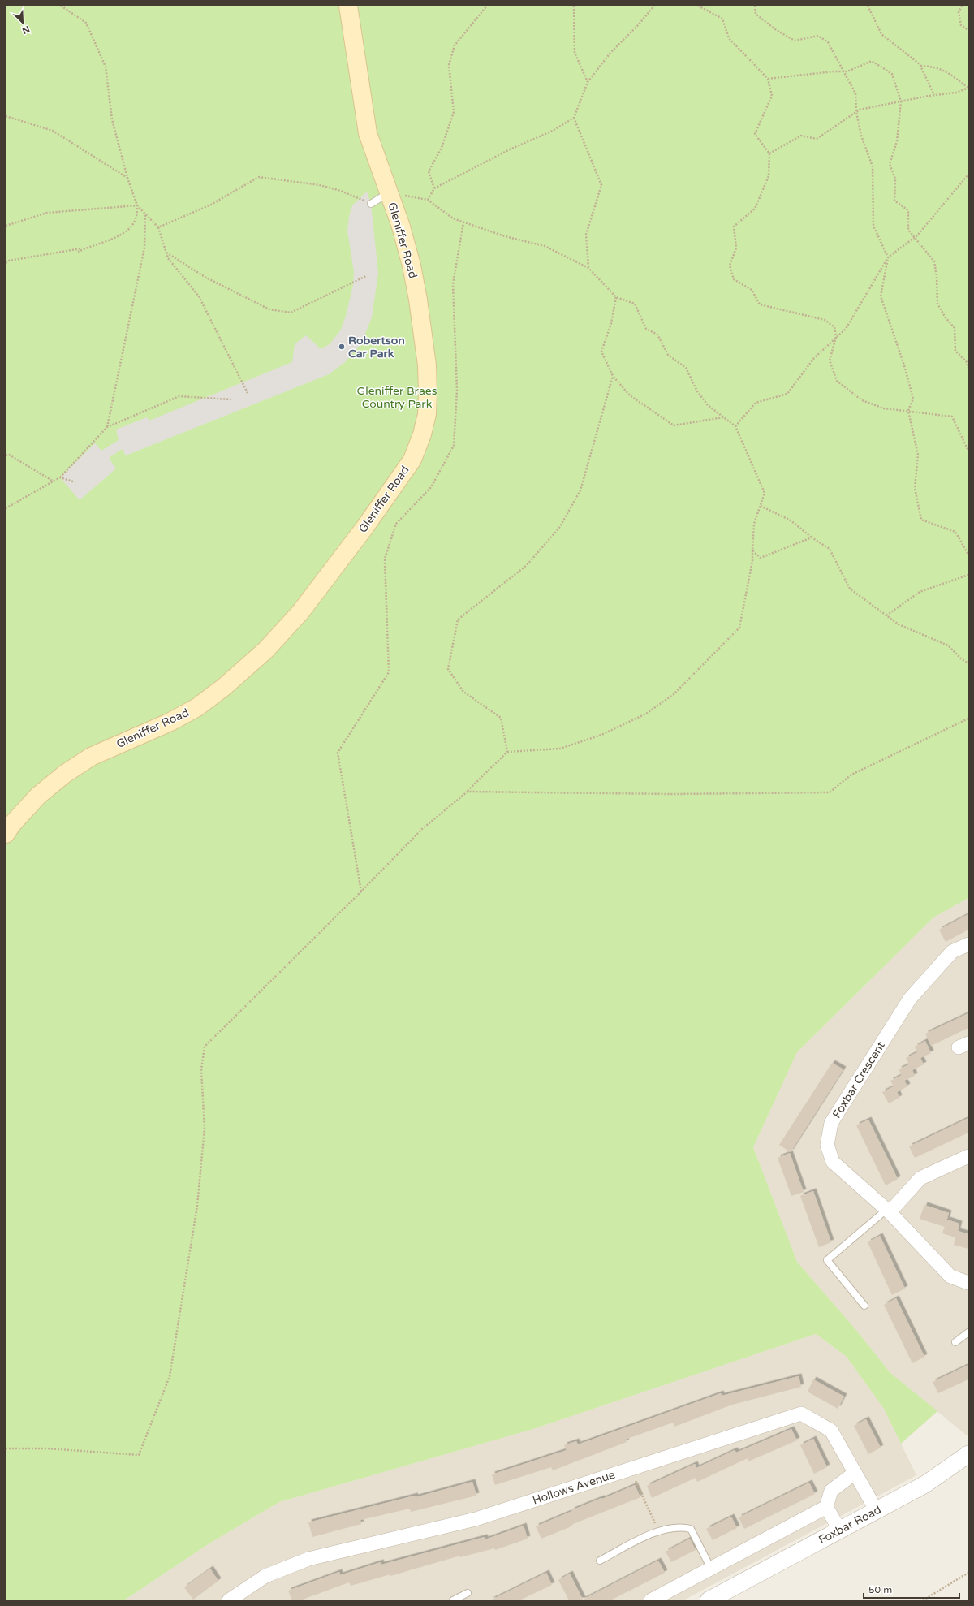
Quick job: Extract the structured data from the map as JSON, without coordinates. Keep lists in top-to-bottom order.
{
  "streets": {
    "main road": ["Gleniffer Road"],
    "street": ["Foxbar Crescent", "Hollows Avenue", "Foxbar Road"]
  },
  "crossings": [
    ["Hollows Avenue", "Foxbar Road"]
  ],
  "parks": ["Gleniffer Braes Country Park"],
  "places": ["Robertson Car Park"],
  "scale_bar": "50 m",
  "north": "bottom right"
}
